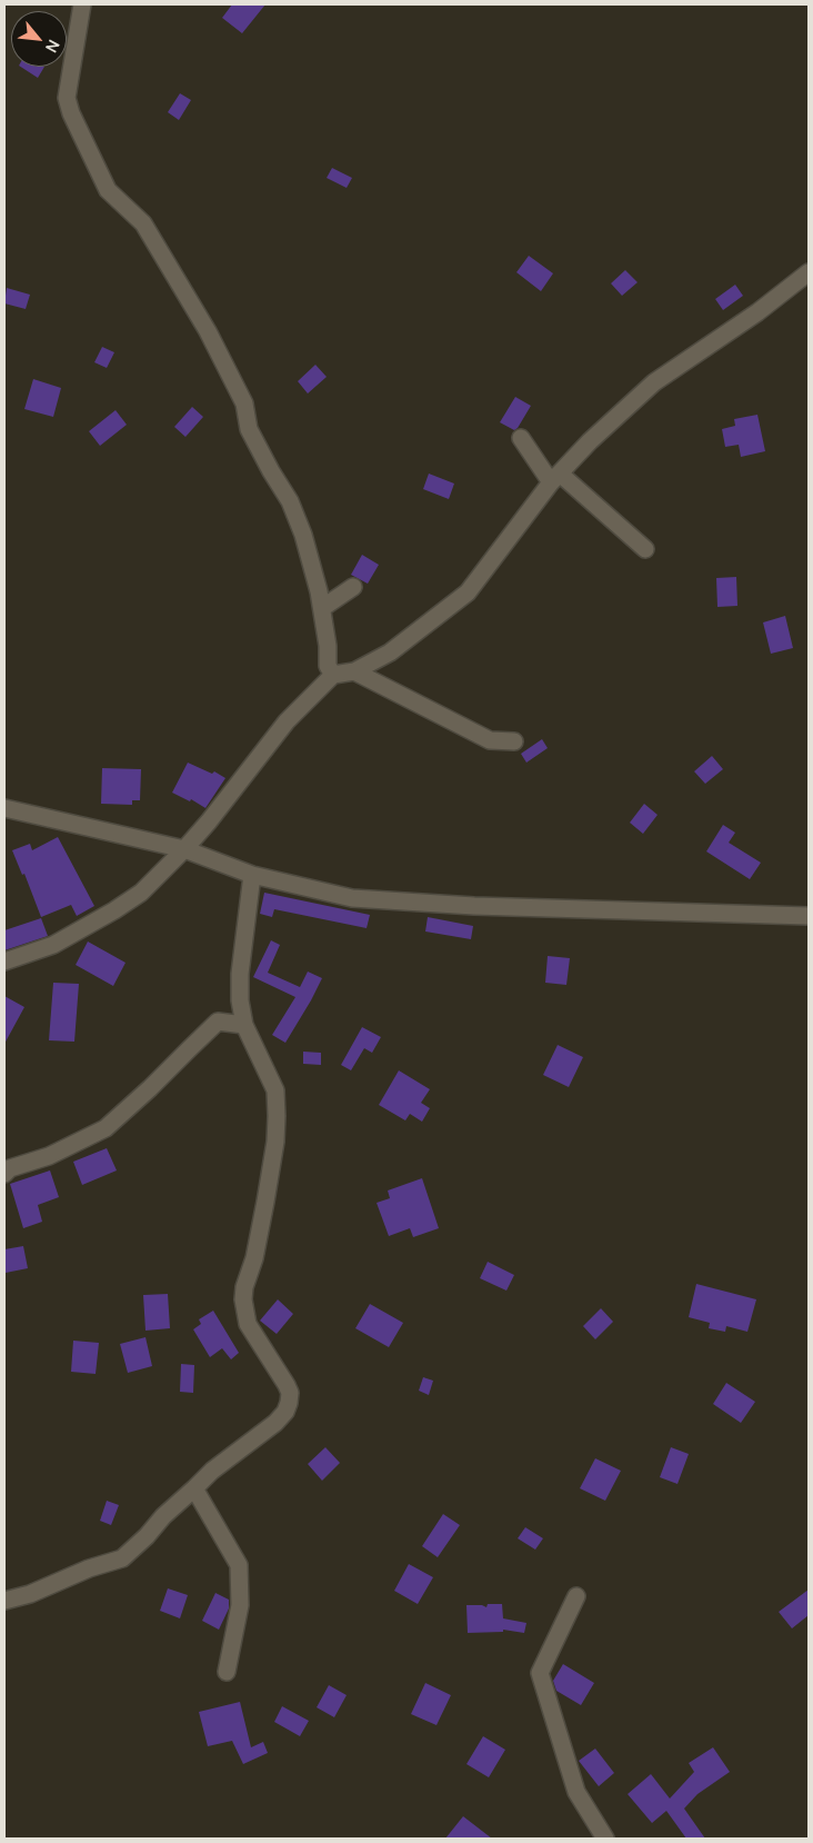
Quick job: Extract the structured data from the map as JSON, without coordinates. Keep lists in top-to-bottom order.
{
  "north": "bottom right"
}
